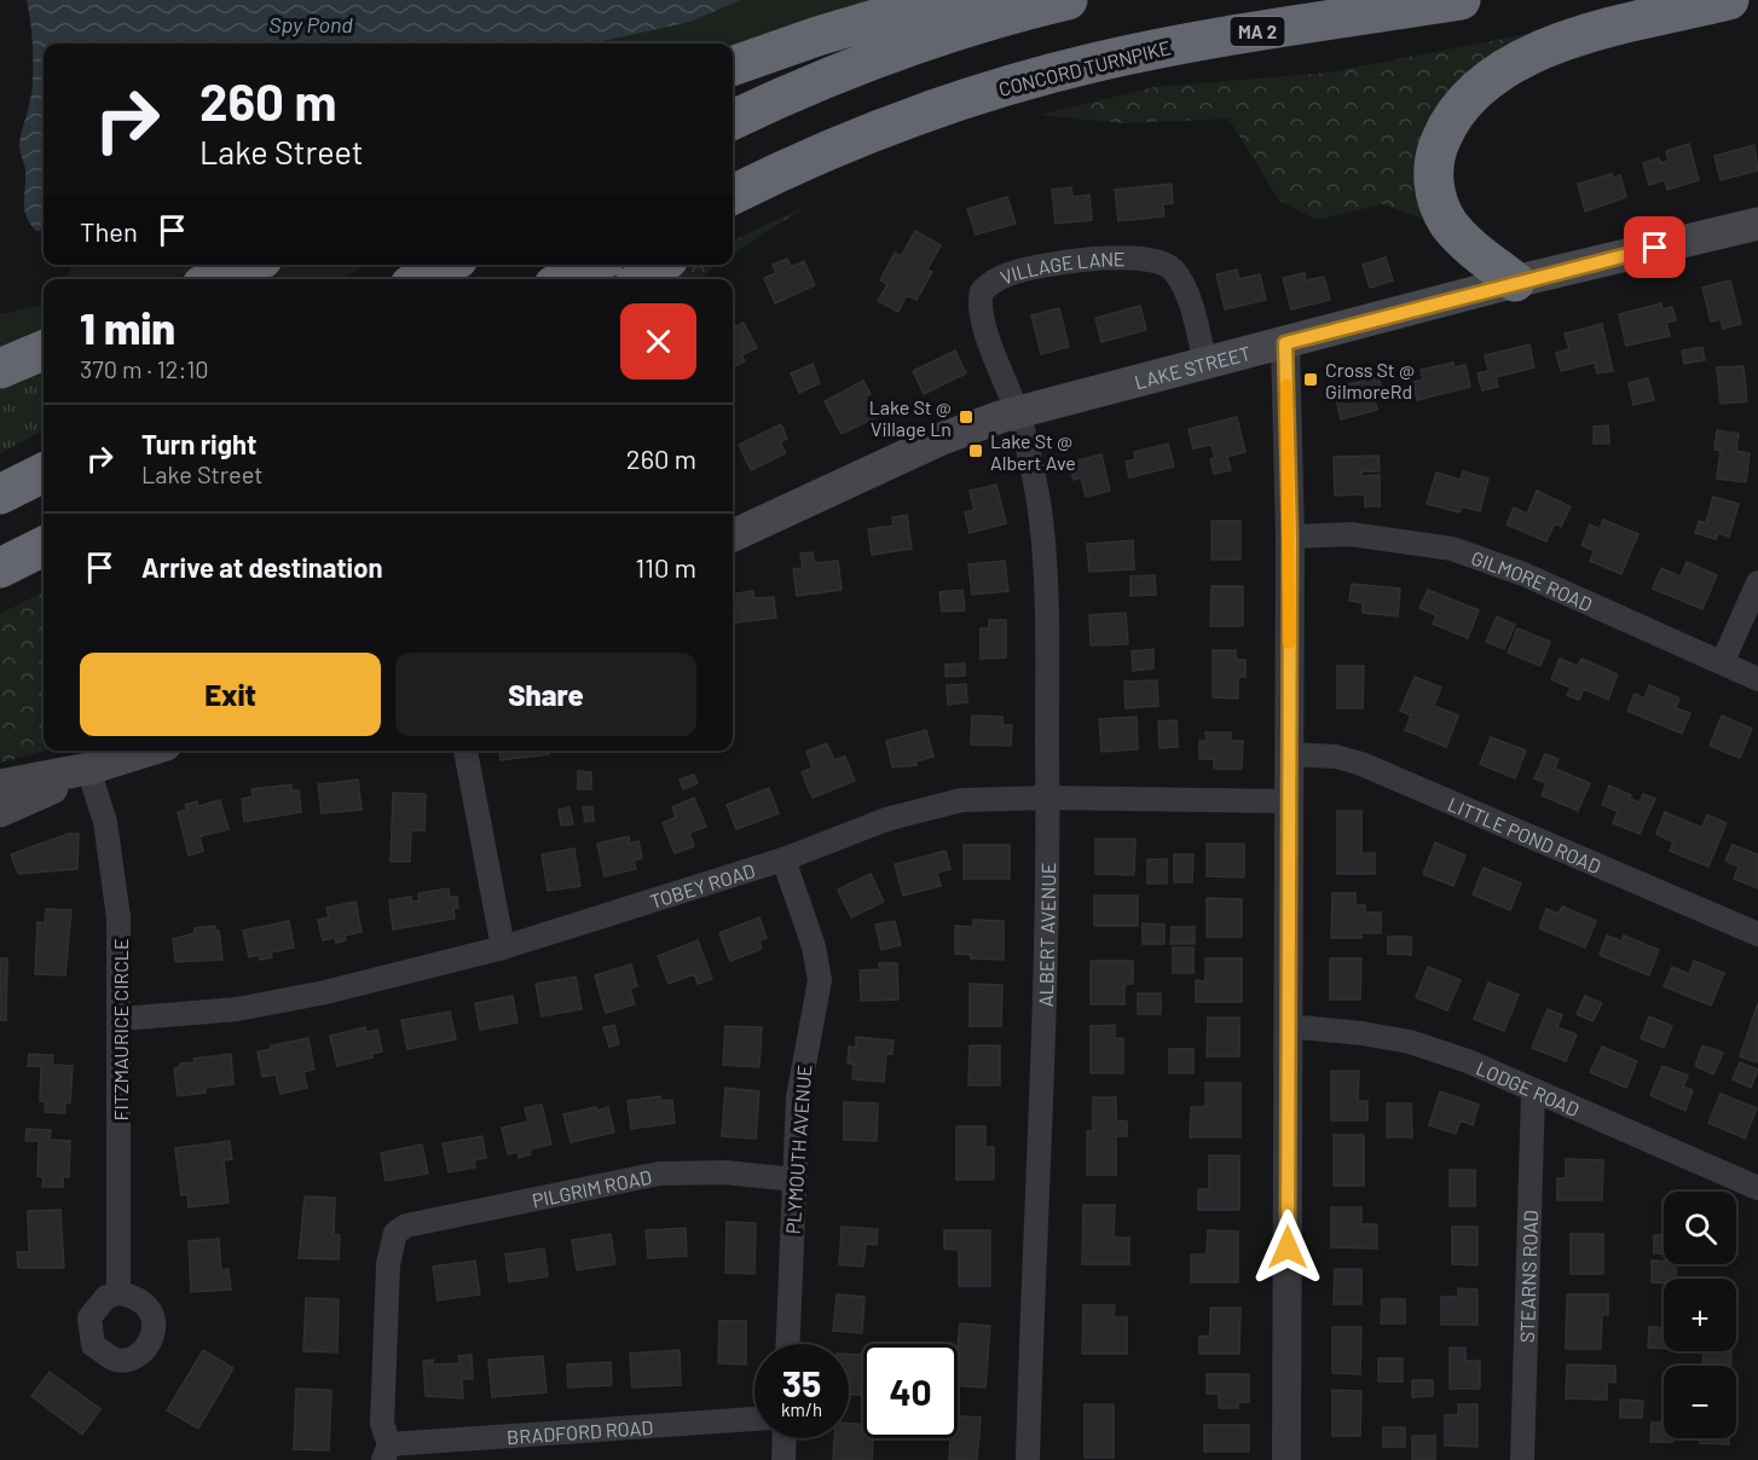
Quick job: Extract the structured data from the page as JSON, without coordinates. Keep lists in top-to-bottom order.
{
  "streets": {
    "highway": ["MA 2", "CONCORD TURNPIKE"],
    "main road": ["LAKE STREET"],
    "street": [
      "VILLAGE LANE",
      "GILMORE ROAD",
      "LITTLE POND ROAD",
      "TOBEY ROAD",
      "ALBERT AVENUE",
      "FITZMAURICE CIRCLE",
      "LODGE ROAD",
      "PLYMOUTH AVENUE",
      "PILGRIM ROAD",
      "STEARNS ROAD",
      "BRADFORD ROAD"
    ]
  },
  "crossings": [
    ["VILLAGE LANE", "LAKE STREET"],
    ["VILLAGE LANE", "ALBERT AVENUE"],
    ["LAKE STREET", "ALBERT AVENUE"],
    ["TOBEY ROAD", "ALBERT AVENUE"],
    ["TOBEY ROAD", "FITZMAURICE CIRCLE"],
    ["TOBEY ROAD", "PLYMOUTH AVENUE"],
    ["LODGE ROAD", "STEARNS ROAD"],
    ["PLYMOUTH AVENUE", "PILGRIM ROAD"],
    ["PILGRIM ROAD", "BRADFORD ROAD"]
  ],
  "water": ["Spy Pond"],
  "places": {
    "transit": ["Cross St @ GilmoreRd", "Lake St @ Village Ln", "Lake St @ Albert Ave"]
  },
  "page": {
    "turn": ["260 m", "Lake Street"],
    "then": "Then",
    "heading": ["1 min", "370 m · 12:10"],
    "list": [
      {
        "name": "Turn right",
        "note": "Lake Street",
        "value": "260 m"
      },
      {
        "name": "Arrive at destination",
        "value": "110 m"
      }
    ],
    "buttons": ["Exit", "Share"],
    "map_buttons": ["+", "−"],
    "speed": "35 km/h",
    "limit": "40"
  }
}
